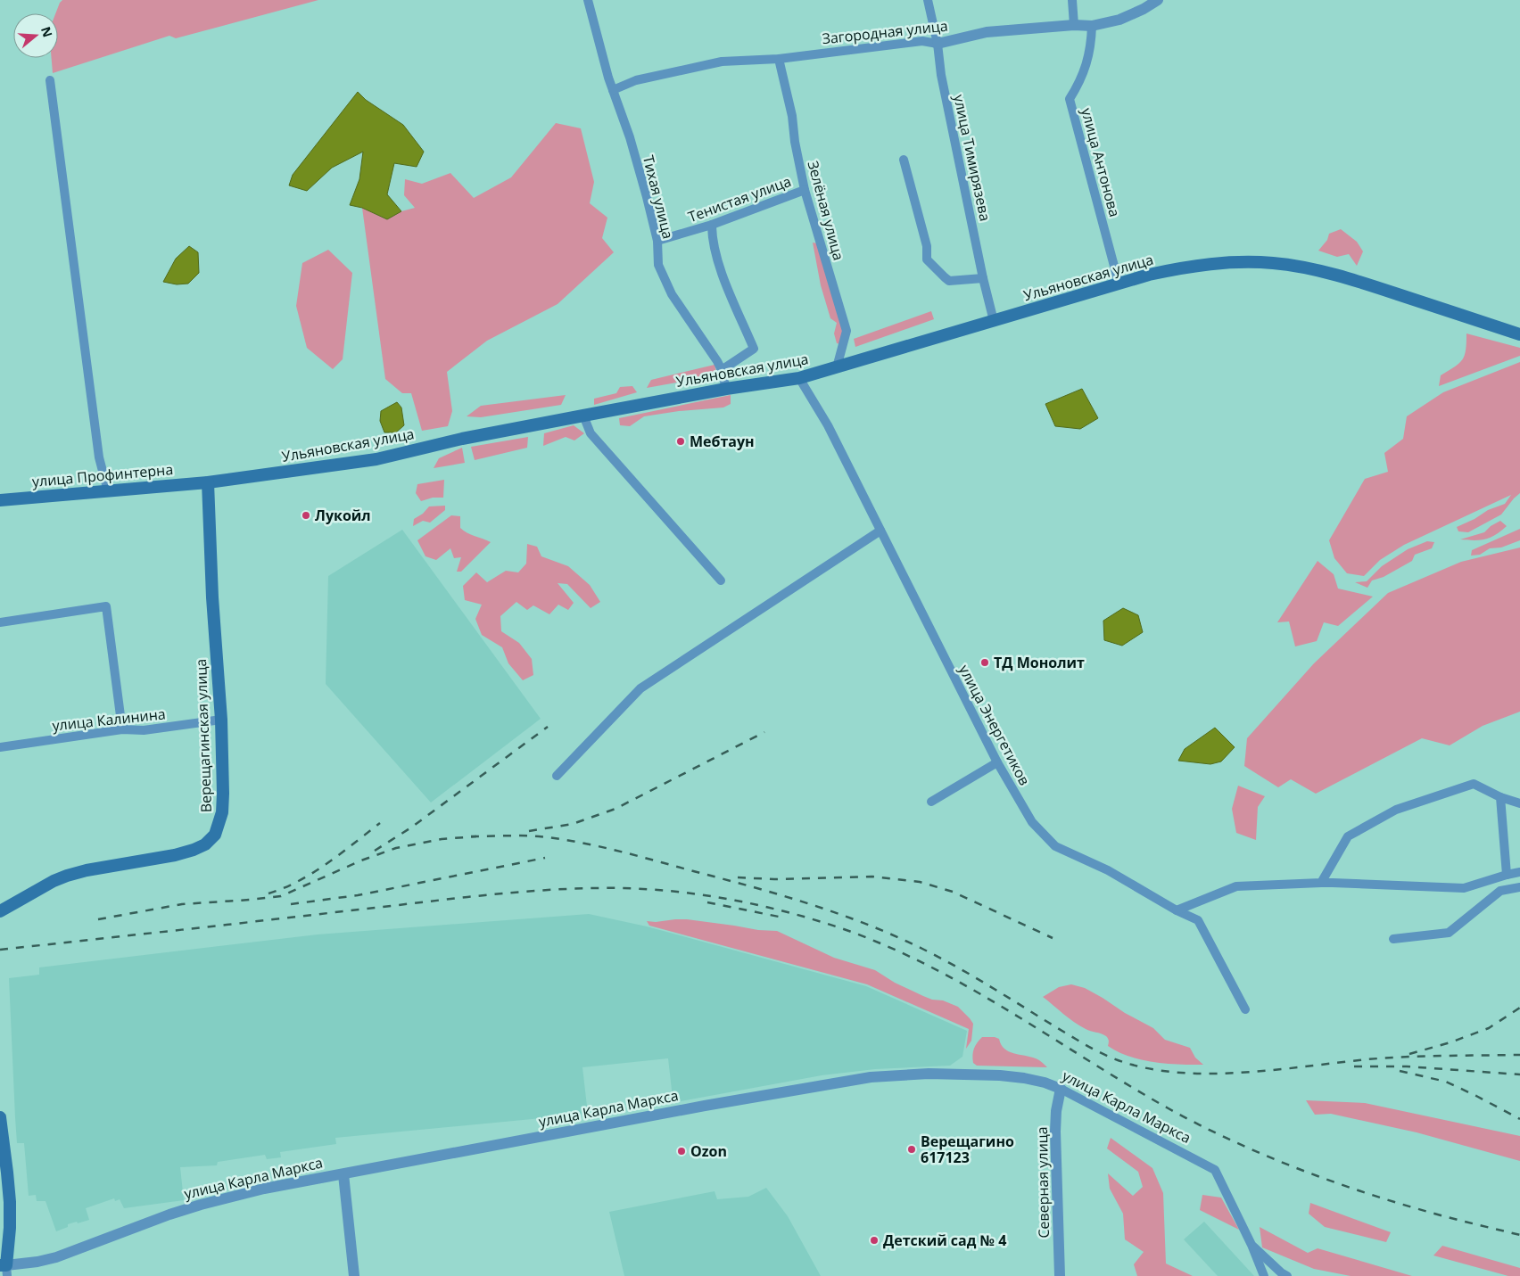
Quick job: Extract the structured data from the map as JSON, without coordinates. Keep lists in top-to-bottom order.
{
  "streets": {
    "main road": ["Ульяновская улица", "улица Профинтерна", "Верещагинская улица"],
    "street": [
      "Загородная улица",
      "улица Тимирязева",
      "улица Антонова",
      "Тихая улица",
      "Тенистая улица",
      "Зелёная улица",
      "улица Калинина",
      "улица Энергетиков",
      "улица Карла Маркса",
      "Северная улица"
    ]
  },
  "crossings": [
    ["Загородная улица", "улица Тимирязева"],
    ["Загородная улица", "улица Антонова"],
    ["Загородная улица", "Тихая улица"],
    ["Загородная улица", "Зелёная улица"],
    ["улица Тимирязева", "Ульяновская улица"],
    ["улица Антонова", "Ульяновская улица"],
    ["Тихая улица", "Тенистая улица"],
    ["Тихая улица", "Ульяновская улица"],
    ["Тенистая улица", "Зелёная улица"],
    ["Зелёная улица", "Ульяновская улица"],
    ["Ульяновская улица", "улица Профинтерна"],
    ["Ульяновская улица", "улица Энергетиков"],
    ["Ульяновская улица", "Верещагинская улица"],
    ["улица Профинтерна", "Верещагинская улица"],
    ["улица Калинина", "Верещагинская улица"],
    ["улица Карла Маркса", "Северная улица"]
  ],
  "places": [
    "Мебтаун",
    "Лукойл",
    "ТД Монолит",
    "Верещагино 617123",
    "Ozon",
    "Детский сад № 4"
  ],
  "north": "right"
}
